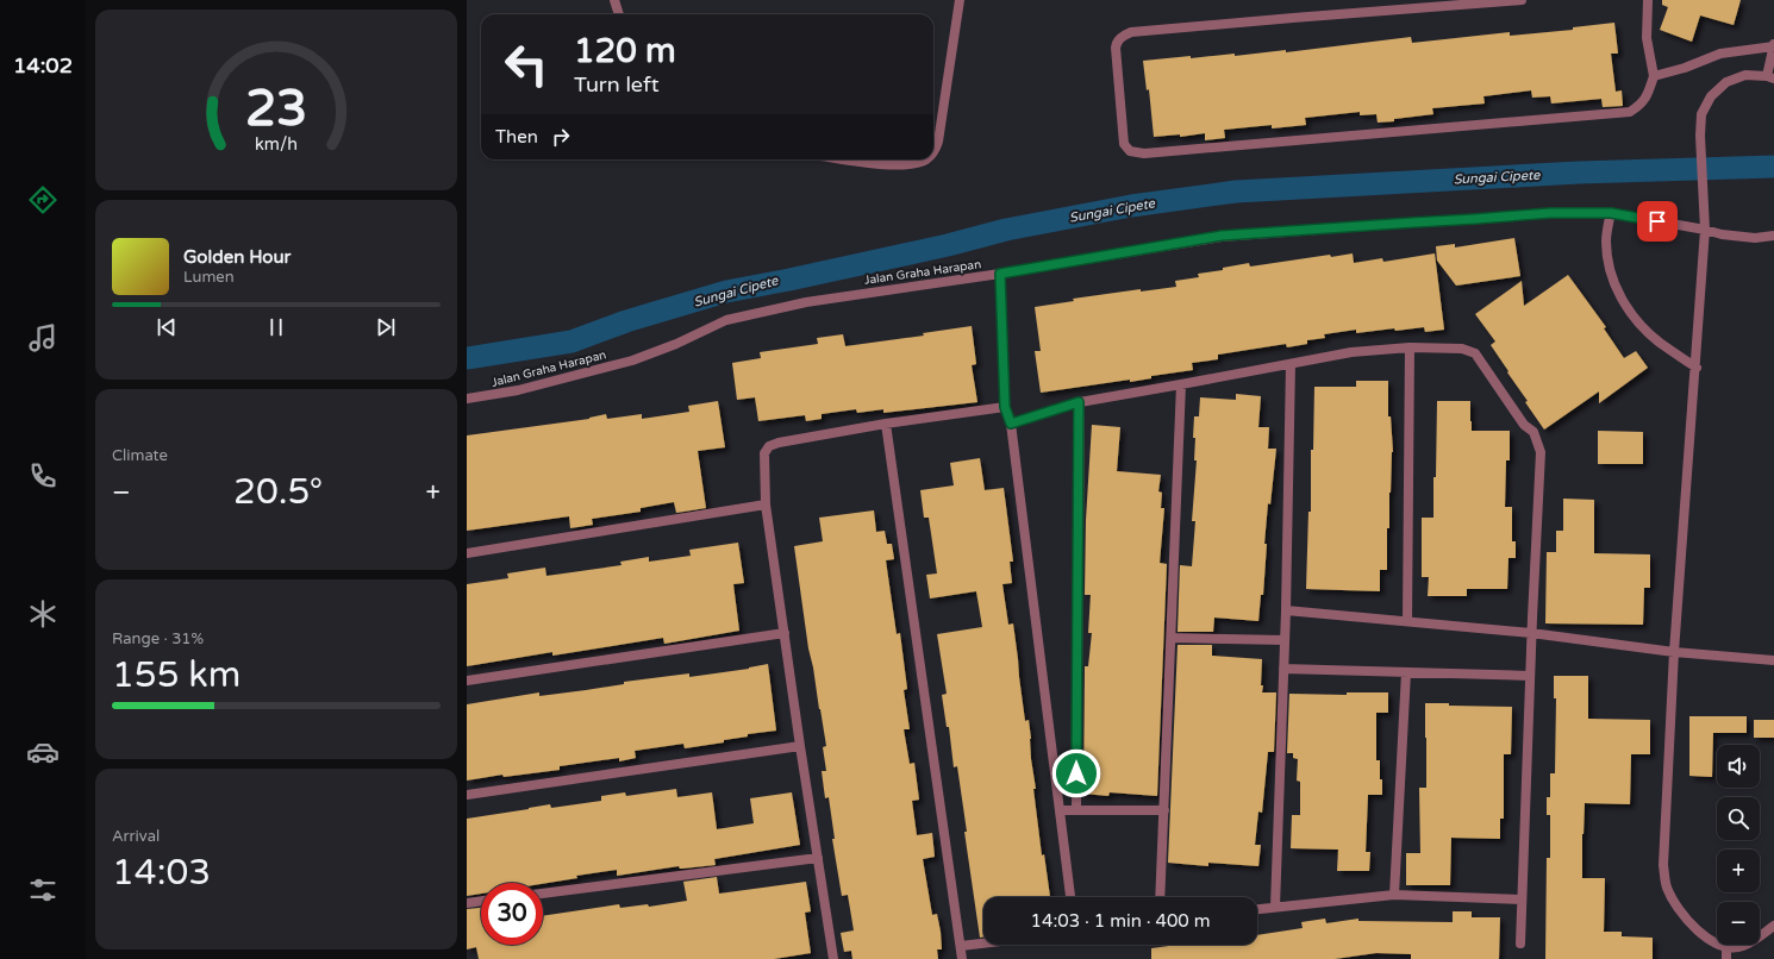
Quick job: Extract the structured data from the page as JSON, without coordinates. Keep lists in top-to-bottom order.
{
  "streets": {
    "street": ["Jalan Graha Harapan"]
  },
  "water": ["Sungai Cipete"],
  "page": {
    "tabs": "14:02",
    "turn": ["120 m", "Turn left"],
    "then": "Then",
    "song": ["Golden Hour", "Lumen"],
    "tile": [
      "Climate",
      ["Range · 31%", "155 km"],
      ["Arrival", "14:03"]
    ],
    "heat": ["−", "20.5°", "+"],
    "map_buttons": ["+", "−"],
    "limit": "30",
    "trip": "14:03 · 1 min · 400 m",
    "gauge": ["23", "km/h"]
  }
}
